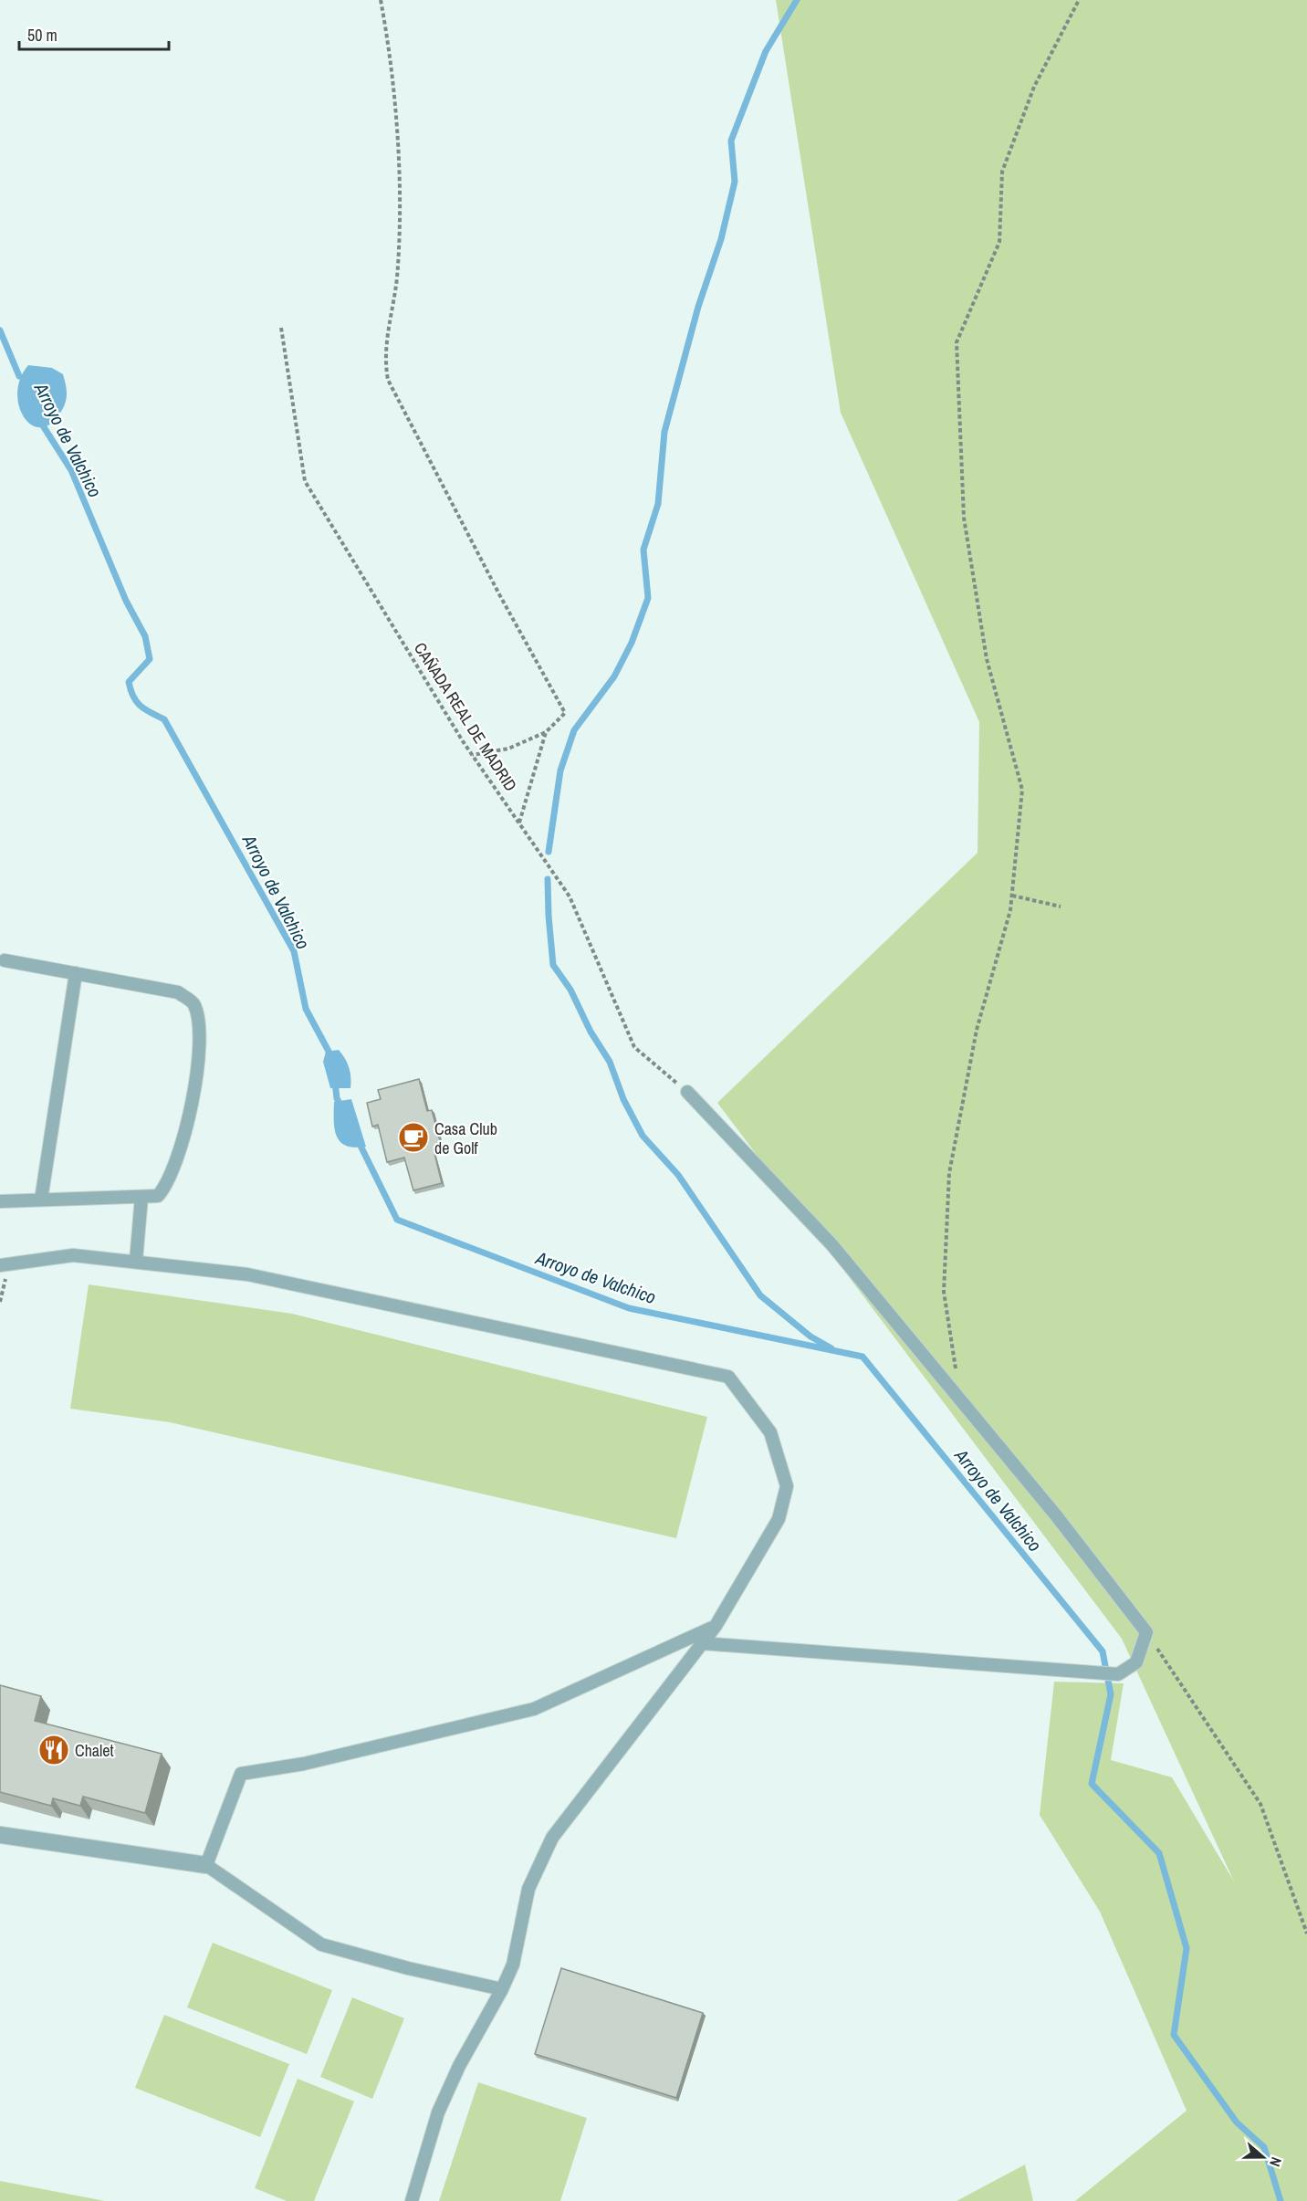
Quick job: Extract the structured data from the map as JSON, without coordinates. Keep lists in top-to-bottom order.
{
  "streets": {
    "path": ["CAÑADA REAL DE MADRID"]
  },
  "water": ["Arroyo de Valchico"],
  "places": {
    "cafe": ["Casa Club de Golf"],
    "restaurant": ["Chalet"]
  },
  "scale_bar": "50 m",
  "north": "right"
}
